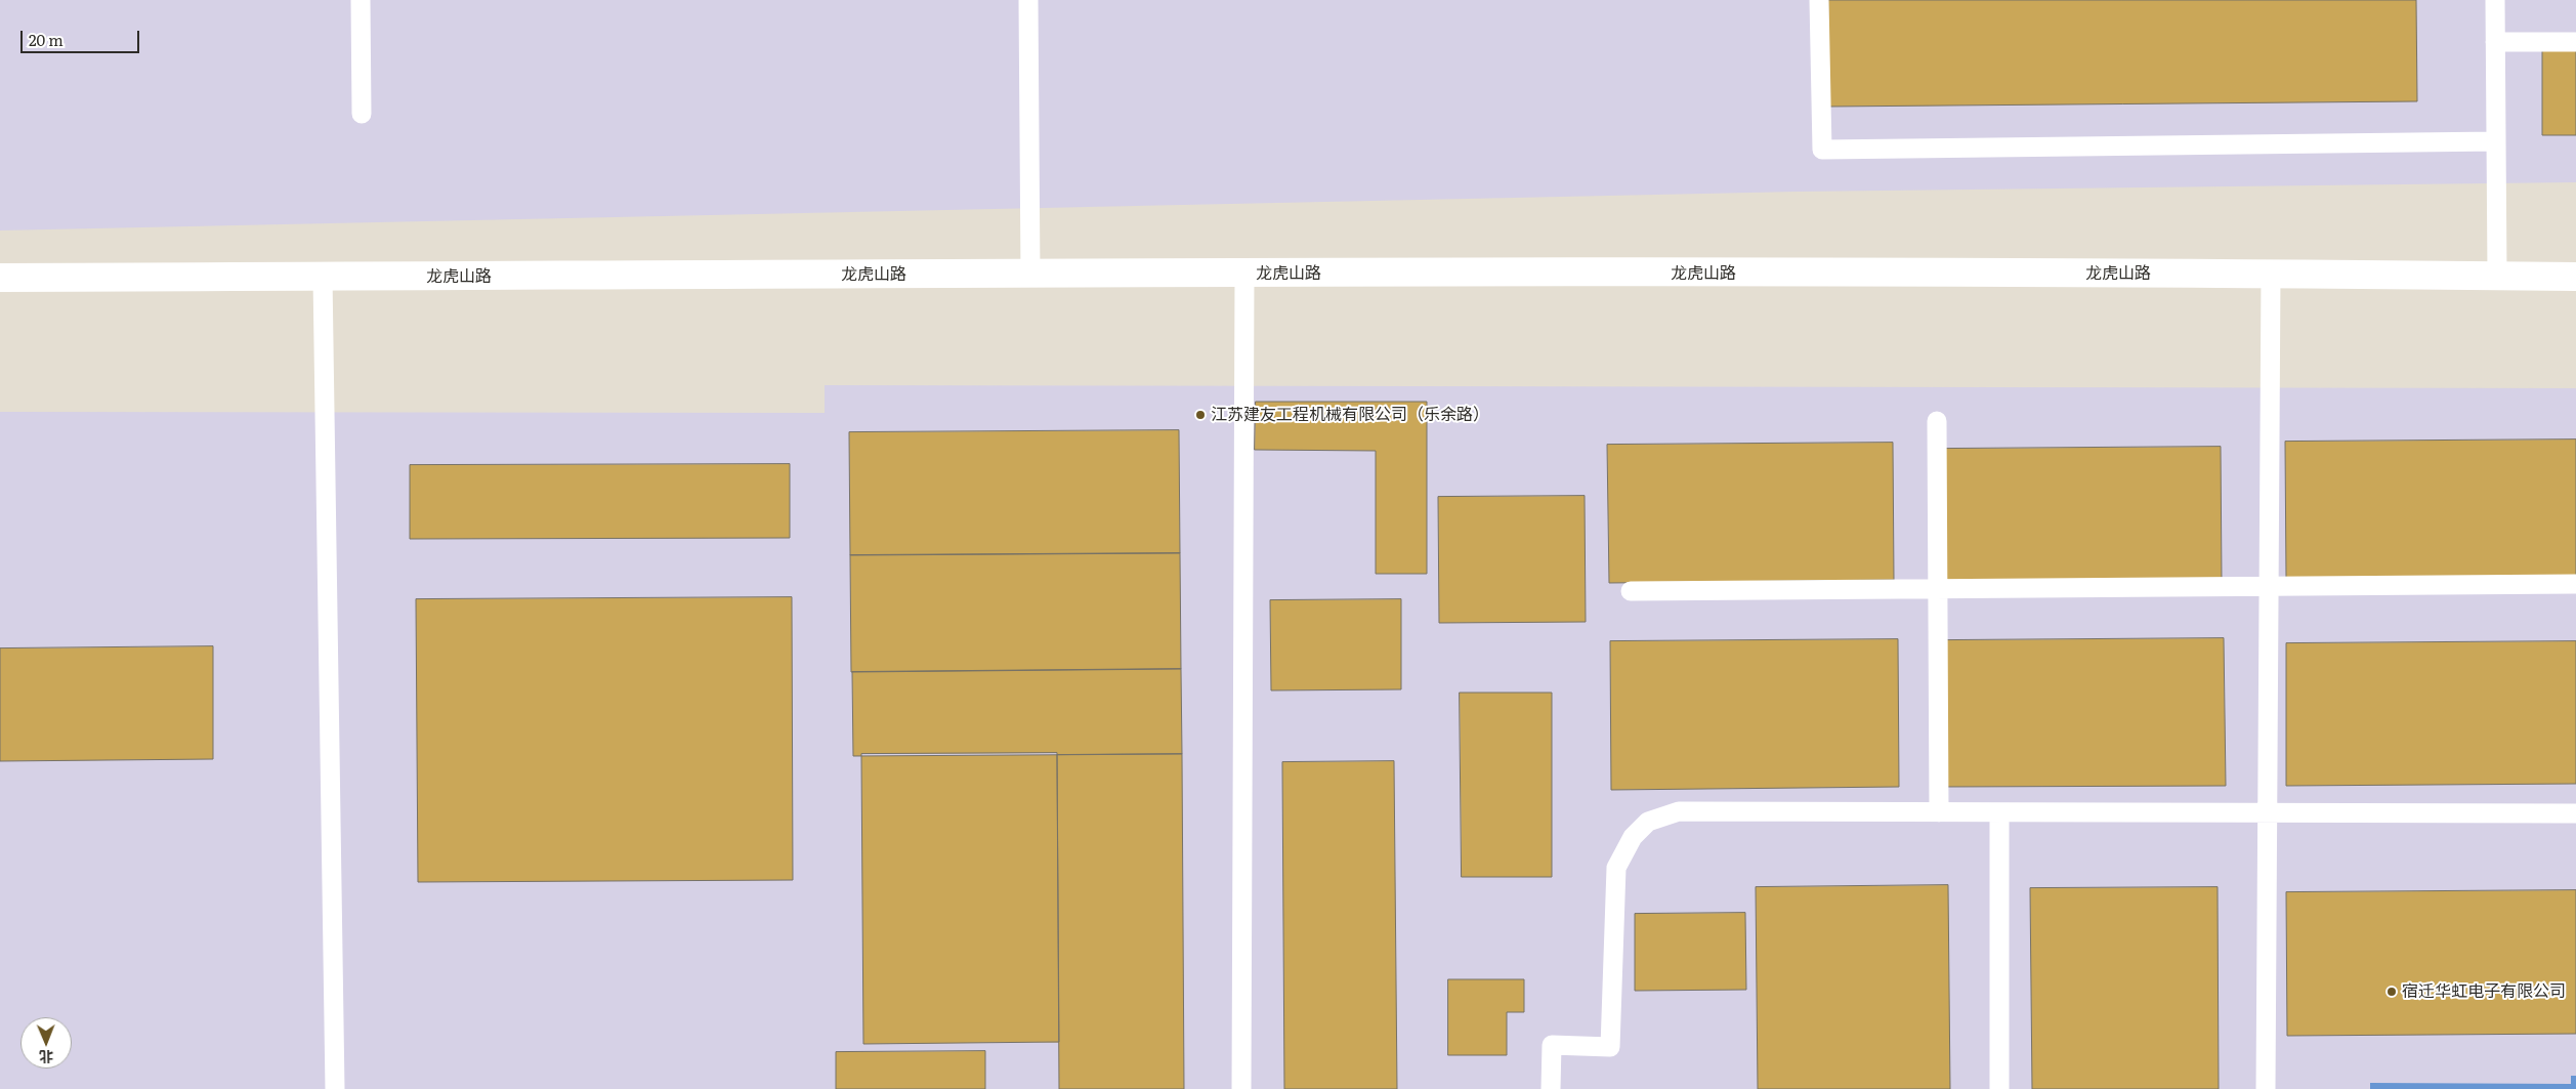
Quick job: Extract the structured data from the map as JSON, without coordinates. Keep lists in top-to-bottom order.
{
  "streets": {
    "street": ["龙虎山路"]
  },
  "places": ["江苏建友工程机械有限公司（乐余路）", "宿迁华虹电子有限公司"],
  "scale_bar": "20 m",
  "north": "bottom"
}
